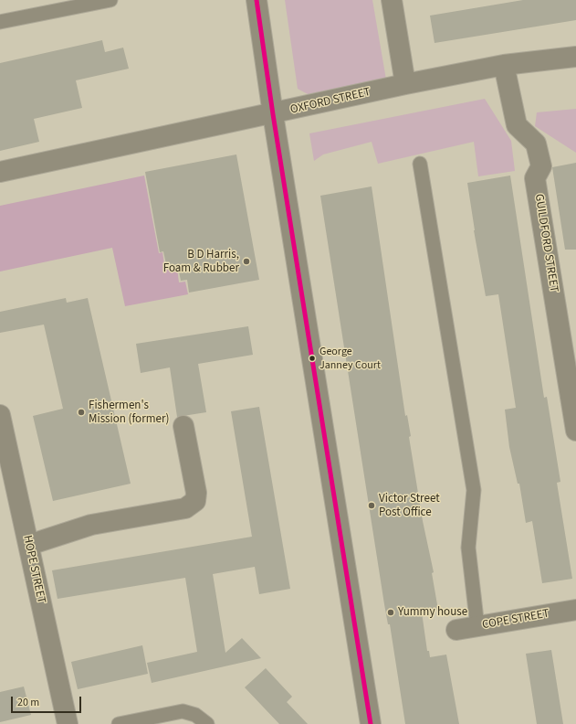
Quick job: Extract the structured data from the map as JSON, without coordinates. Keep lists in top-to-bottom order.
{
  "streets": {
    "street": [
      "OXFORD STREET",
      "GUILDFORD STREET",
      "HOPE STREET",
      "COPE STREET"
    ]
  },
  "crossings": [
    ["OXFORD STREET", "GUILDFORD STREET"]
  ],
  "places": [
    "B D Harris, Foam & Rubber",
    "George Janney Court",
    "Fishermen's Mission (former)",
    "Victor Street Post Office",
    "Yummy house"
  ],
  "scale_bar": "20 m"
}
